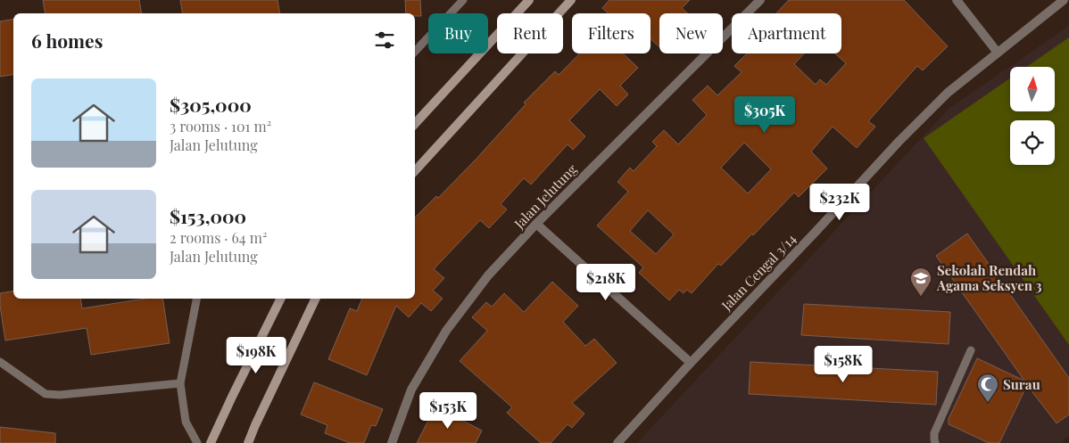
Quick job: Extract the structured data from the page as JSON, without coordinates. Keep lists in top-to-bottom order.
{
  "streets": {
    "street": ["Jalan Jelutung", "Jalan Cengal 3/14"]
  },
  "places": {
    "school or university": ["Sekolah Rendah Agama Seksyen 3"],
    "mosque": ["Surau"]
  },
  "north": "top",
  "page": {
    "chip": [
      "Buy",
      "Rent",
      "Filters",
      "New",
      "Apartment"
    ],
    "heading": "6 homes",
    "list": [
      {
        "name": "$305,000",
        "note": "3 rooms · 101 m² · Jalan Jelutung"
      },
      {
        "name": "$153,000",
        "note": "2 rooms · 64 m² · Jalan Jelutung"
      }
    ],
    "price": [
      "$305K",
      "$232K",
      "$218K",
      "$198K",
      "$158K",
      "$153K"
    ]
  }
}
